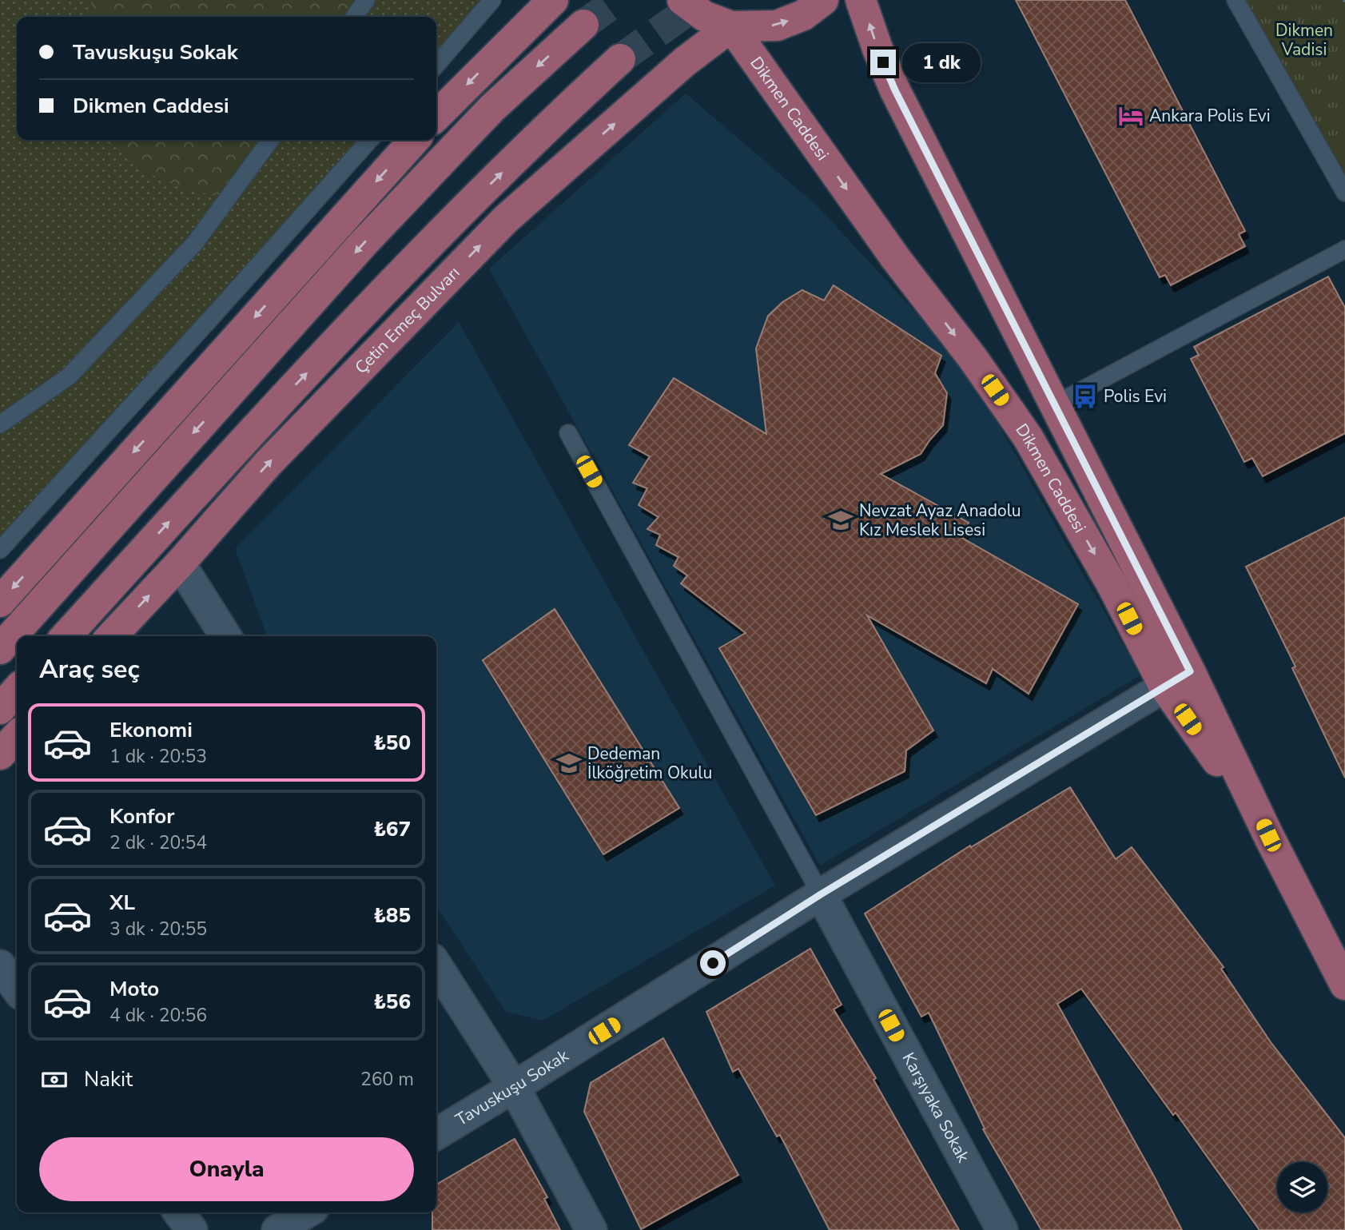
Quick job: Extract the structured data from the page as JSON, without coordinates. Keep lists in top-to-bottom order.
{
  "streets": {
    "main road": ["Dikmen Caddesi", "Çetin Emeç Bulvarı"],
    "street": ["Tavuskuşu Sokak", "Karşıyaka Sokak"]
  },
  "crossings": [
    ["Dikmen Caddesi", "Çetin Emeç Bulvarı"],
    ["Dikmen Caddesi", "Tavuskuşu Sokak"],
    ["Tavuskuşu Sokak", "Karşıyaka Sokak"]
  ],
  "parks": ["Dikmen Vadisi"],
  "places": {
    "hotel": ["Ankara Polis Evi"],
    "bus stop": ["Polis Evi"],
    "school or university": ["Nevzat Ayaz Anadolu Kız Meslek Lisesi", "Dedeman İlköğretim Okulu"]
  },
  "page": {
    "banner": ["Tavuskuşu Sokak", "Dikmen Caddesi"],
    "bubble": "1 dk",
    "heading": "Araç seç",
    "list": [
      {
        "name": "Ekonomi",
        "note": "1 dk · 20:53",
        "value": "₺50"
      },
      {
        "name": "Konfor",
        "note": "2 dk · 20:54",
        "value": "₺67"
      },
      {
        "name": "XL",
        "note": "3 dk · 20:55",
        "value": "₺85"
      },
      {
        "name": "Moto",
        "note": "4 dk · 20:56",
        "value": "₺56"
      }
    ],
    "pay": ["Nakit", "260 m"],
    "buttons": "Onayla"
  }
}
